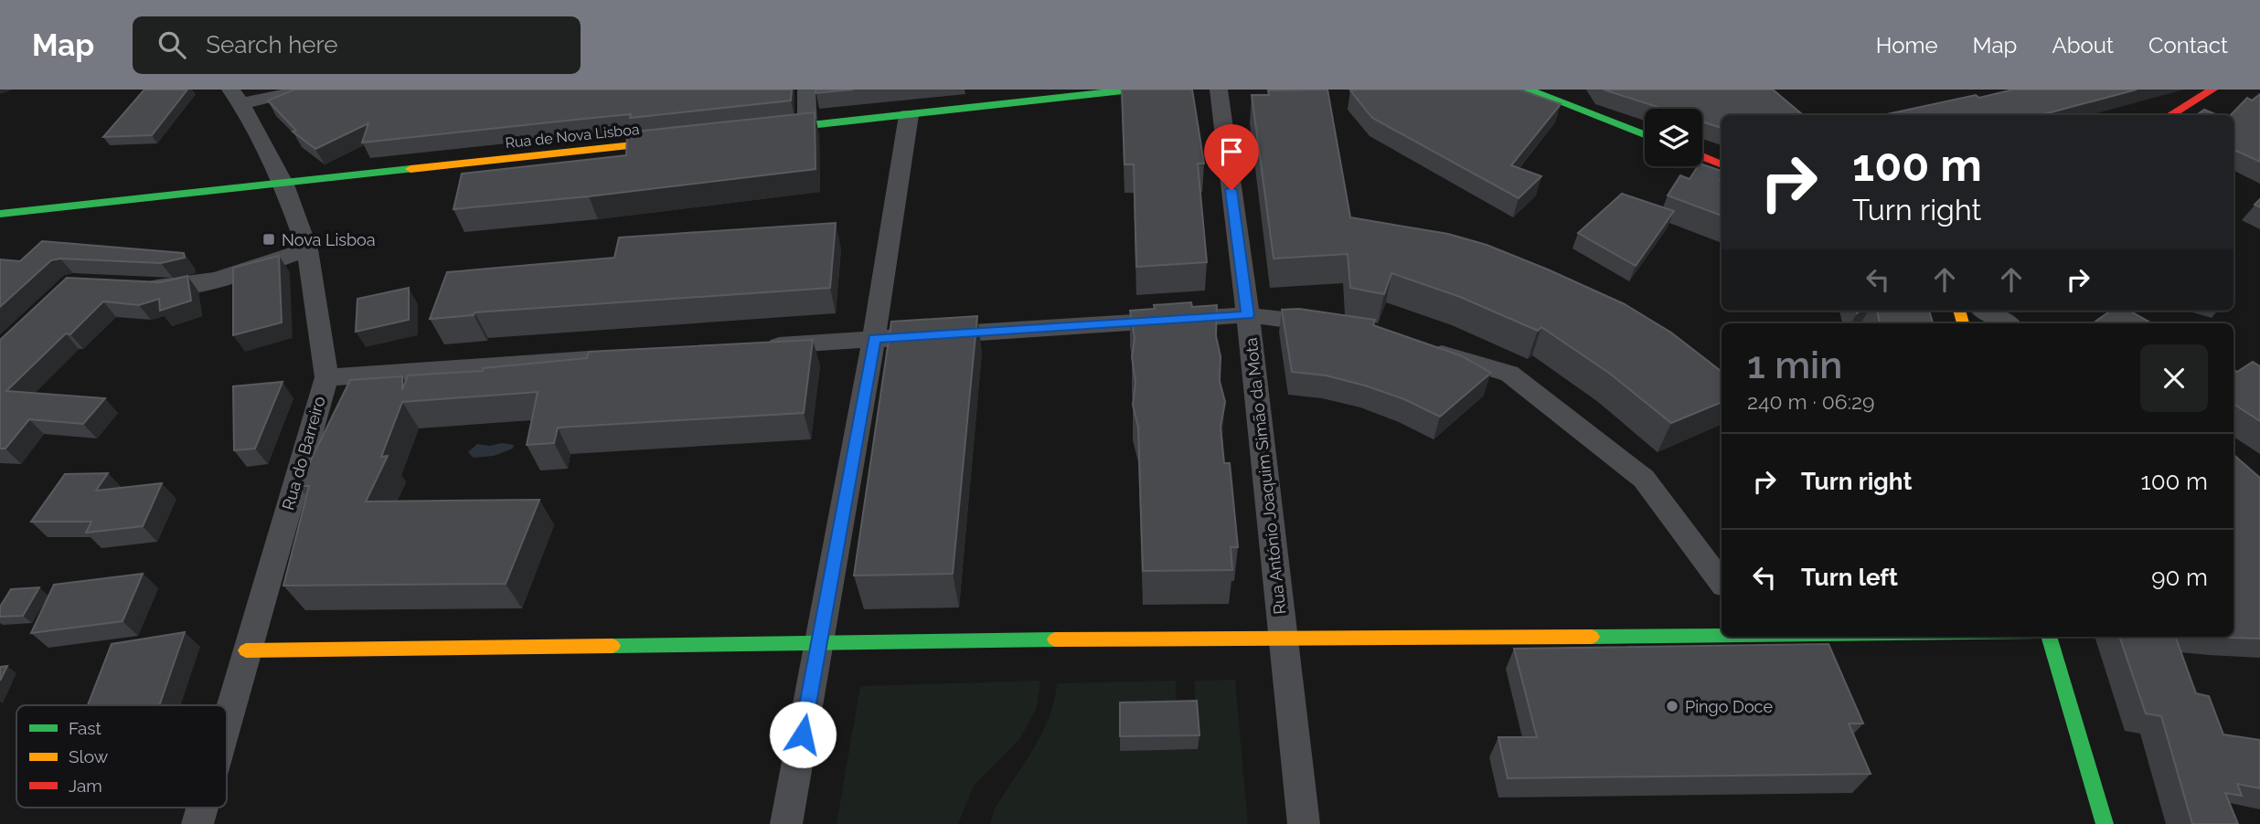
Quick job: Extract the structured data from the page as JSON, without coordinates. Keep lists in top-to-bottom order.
{
  "streets": {
    "street": ["Rua de Nova Lisboa", "Rua do Barreiro", "Rua António Joaquim Simão da Mota"]
  },
  "crossings": [
    ["Rua de Nova Lisboa", "Rua do Barreiro"]
  ],
  "places": {
    "transit": ["Nova Lisboa"],
    "other": ["Pingo Doce"]
  },
  "legend": ["Fast", "Slow", "Jam"],
  "page": {
    "header": "Map",
    "search": "Search here",
    "nav": [
      "Home",
      "Map",
      "About",
      "Contact"
    ],
    "turn": ["100 m", "Turn right"],
    "heading": ["1 min", "240 m · 06:29"],
    "list": [
      {
        "name": "Turn right",
        "value": "100 m"
      },
      {
        "name": "Turn left",
        "value": "90 m"
      }
    ]
  }
}
